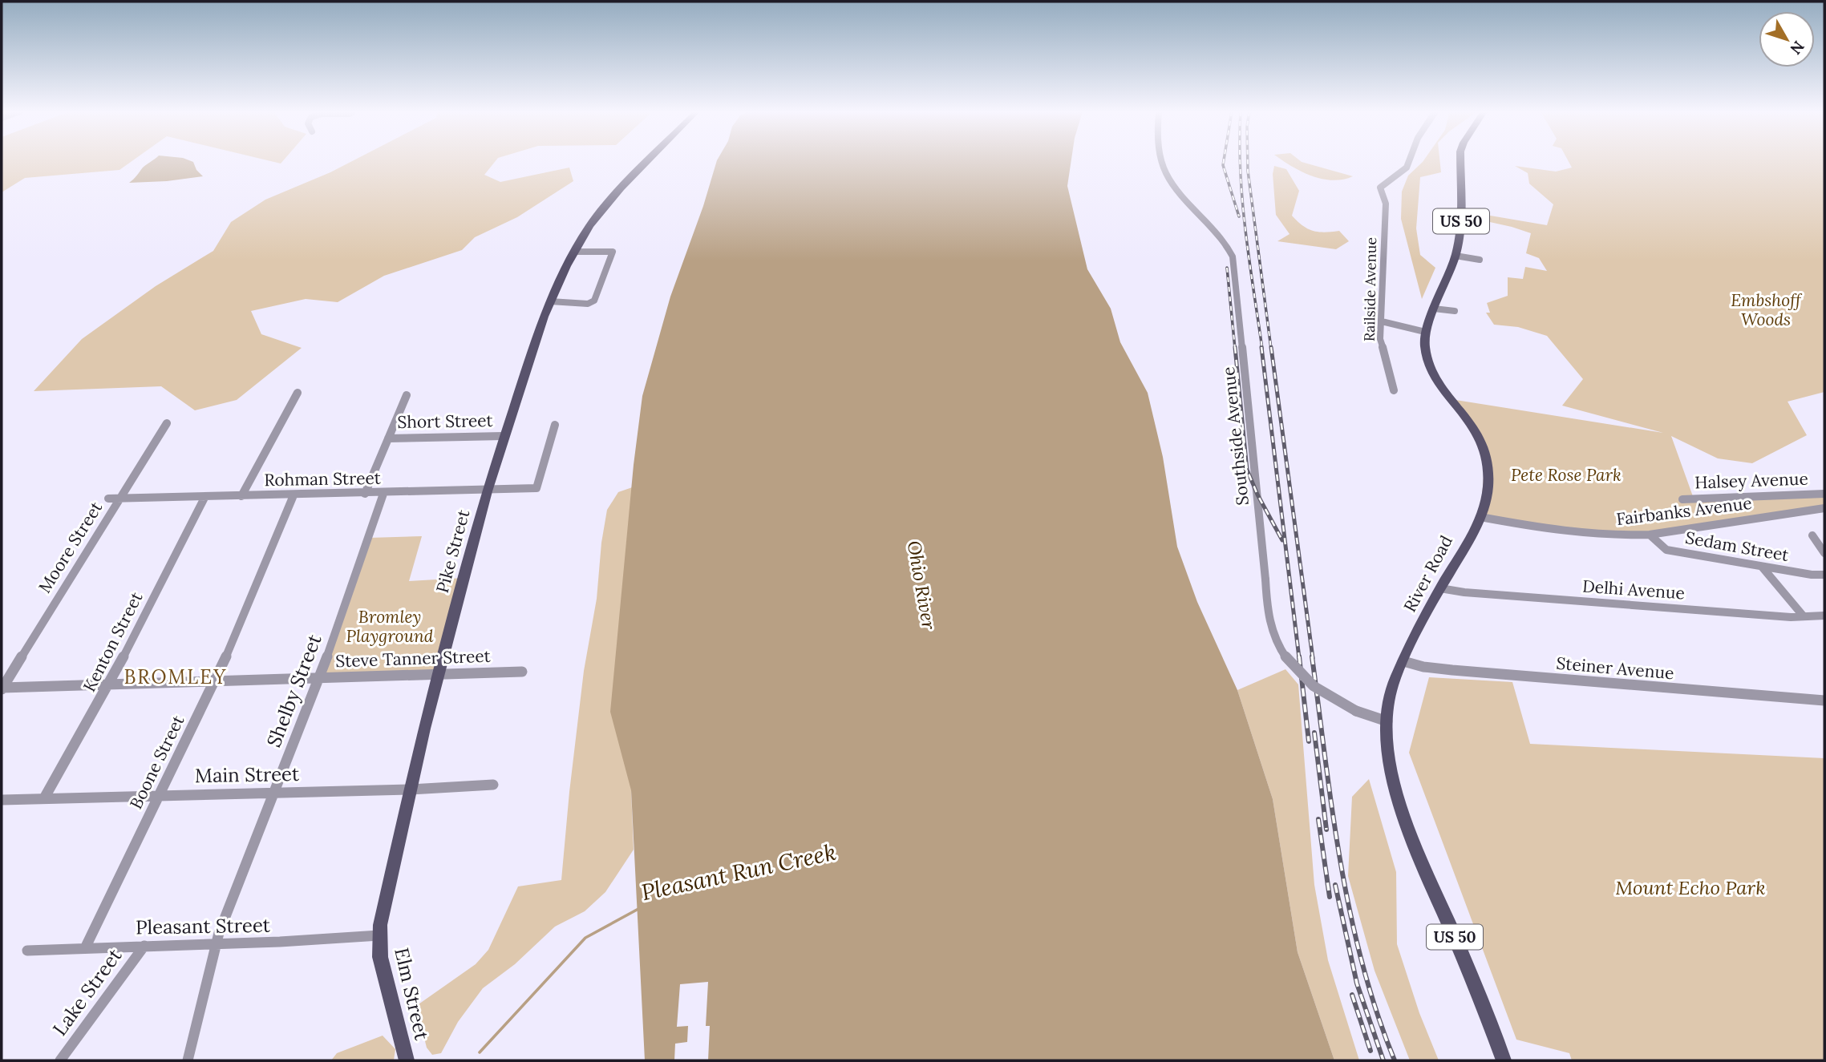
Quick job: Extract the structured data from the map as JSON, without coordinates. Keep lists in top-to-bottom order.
{
  "streets": {
    "main road": [
      "US 50",
      "Pike Street",
      "River Road",
      "Elm Street"
    ],
    "street": [
      "Railside Avenue",
      "Short Street",
      "Southside Avenue",
      "Rohman Street",
      "Halsey Avenue",
      "Fairbanks Avenue",
      "Sedam Street",
      "Moore Street",
      "Delhi Avenue",
      "Kenton Street",
      "Steve Tanner Street",
      "Steiner Avenue",
      "Shelby Street",
      "Boone Street",
      "Main Street",
      "Pleasant Street",
      "Lake Street"
    ]
  },
  "crossings": [
    ["Short Street", "Pike Street"],
    ["Southside Avenue", "River Road"],
    ["Rohman Street", "Moore Street"],
    ["Rohman Street", "Pike Street"],
    ["Rohman Street", "Kenton Street"],
    ["Rohman Street", "Shelby Street"],
    ["Rohman Street", "Boone Street"],
    ["Fairbanks Avenue", "Sedam Street"],
    ["Fairbanks Avenue", "River Road"],
    ["Moore Street", "Steve Tanner Street"],
    ["Pike Street", "Steve Tanner Street"],
    ["Pike Street", "Main Street"],
    ["Pike Street", "Pleasant Street"],
    ["Pike Street", "Elm Street"],
    ["River Road", "Delhi Avenue"],
    ["River Road", "Steiner Avenue"],
    ["Kenton Street", "Steve Tanner Street"],
    ["Kenton Street", "Main Street"],
    ["Steve Tanner Street", "Shelby Street"],
    ["Steve Tanner Street", "Boone Street"],
    ["Shelby Street", "Main Street"],
    ["Shelby Street", "Pleasant Street"],
    ["Boone Street", "Main Street"],
    ["Boone Street", "Pleasant Street"],
    ["Pleasant Street", "Lake Street"],
    ["Pleasant Street", "Elm Street"]
  ],
  "districts": ["BROMLEY"],
  "water": ["Ohio River", "Pleasant Run Creek"],
  "parks": [
    "Embshoff Woods",
    "Pete Rose Park",
    "Bromley Playground",
    "Mount Echo Park"
  ],
  "north": "bottom right"
}
